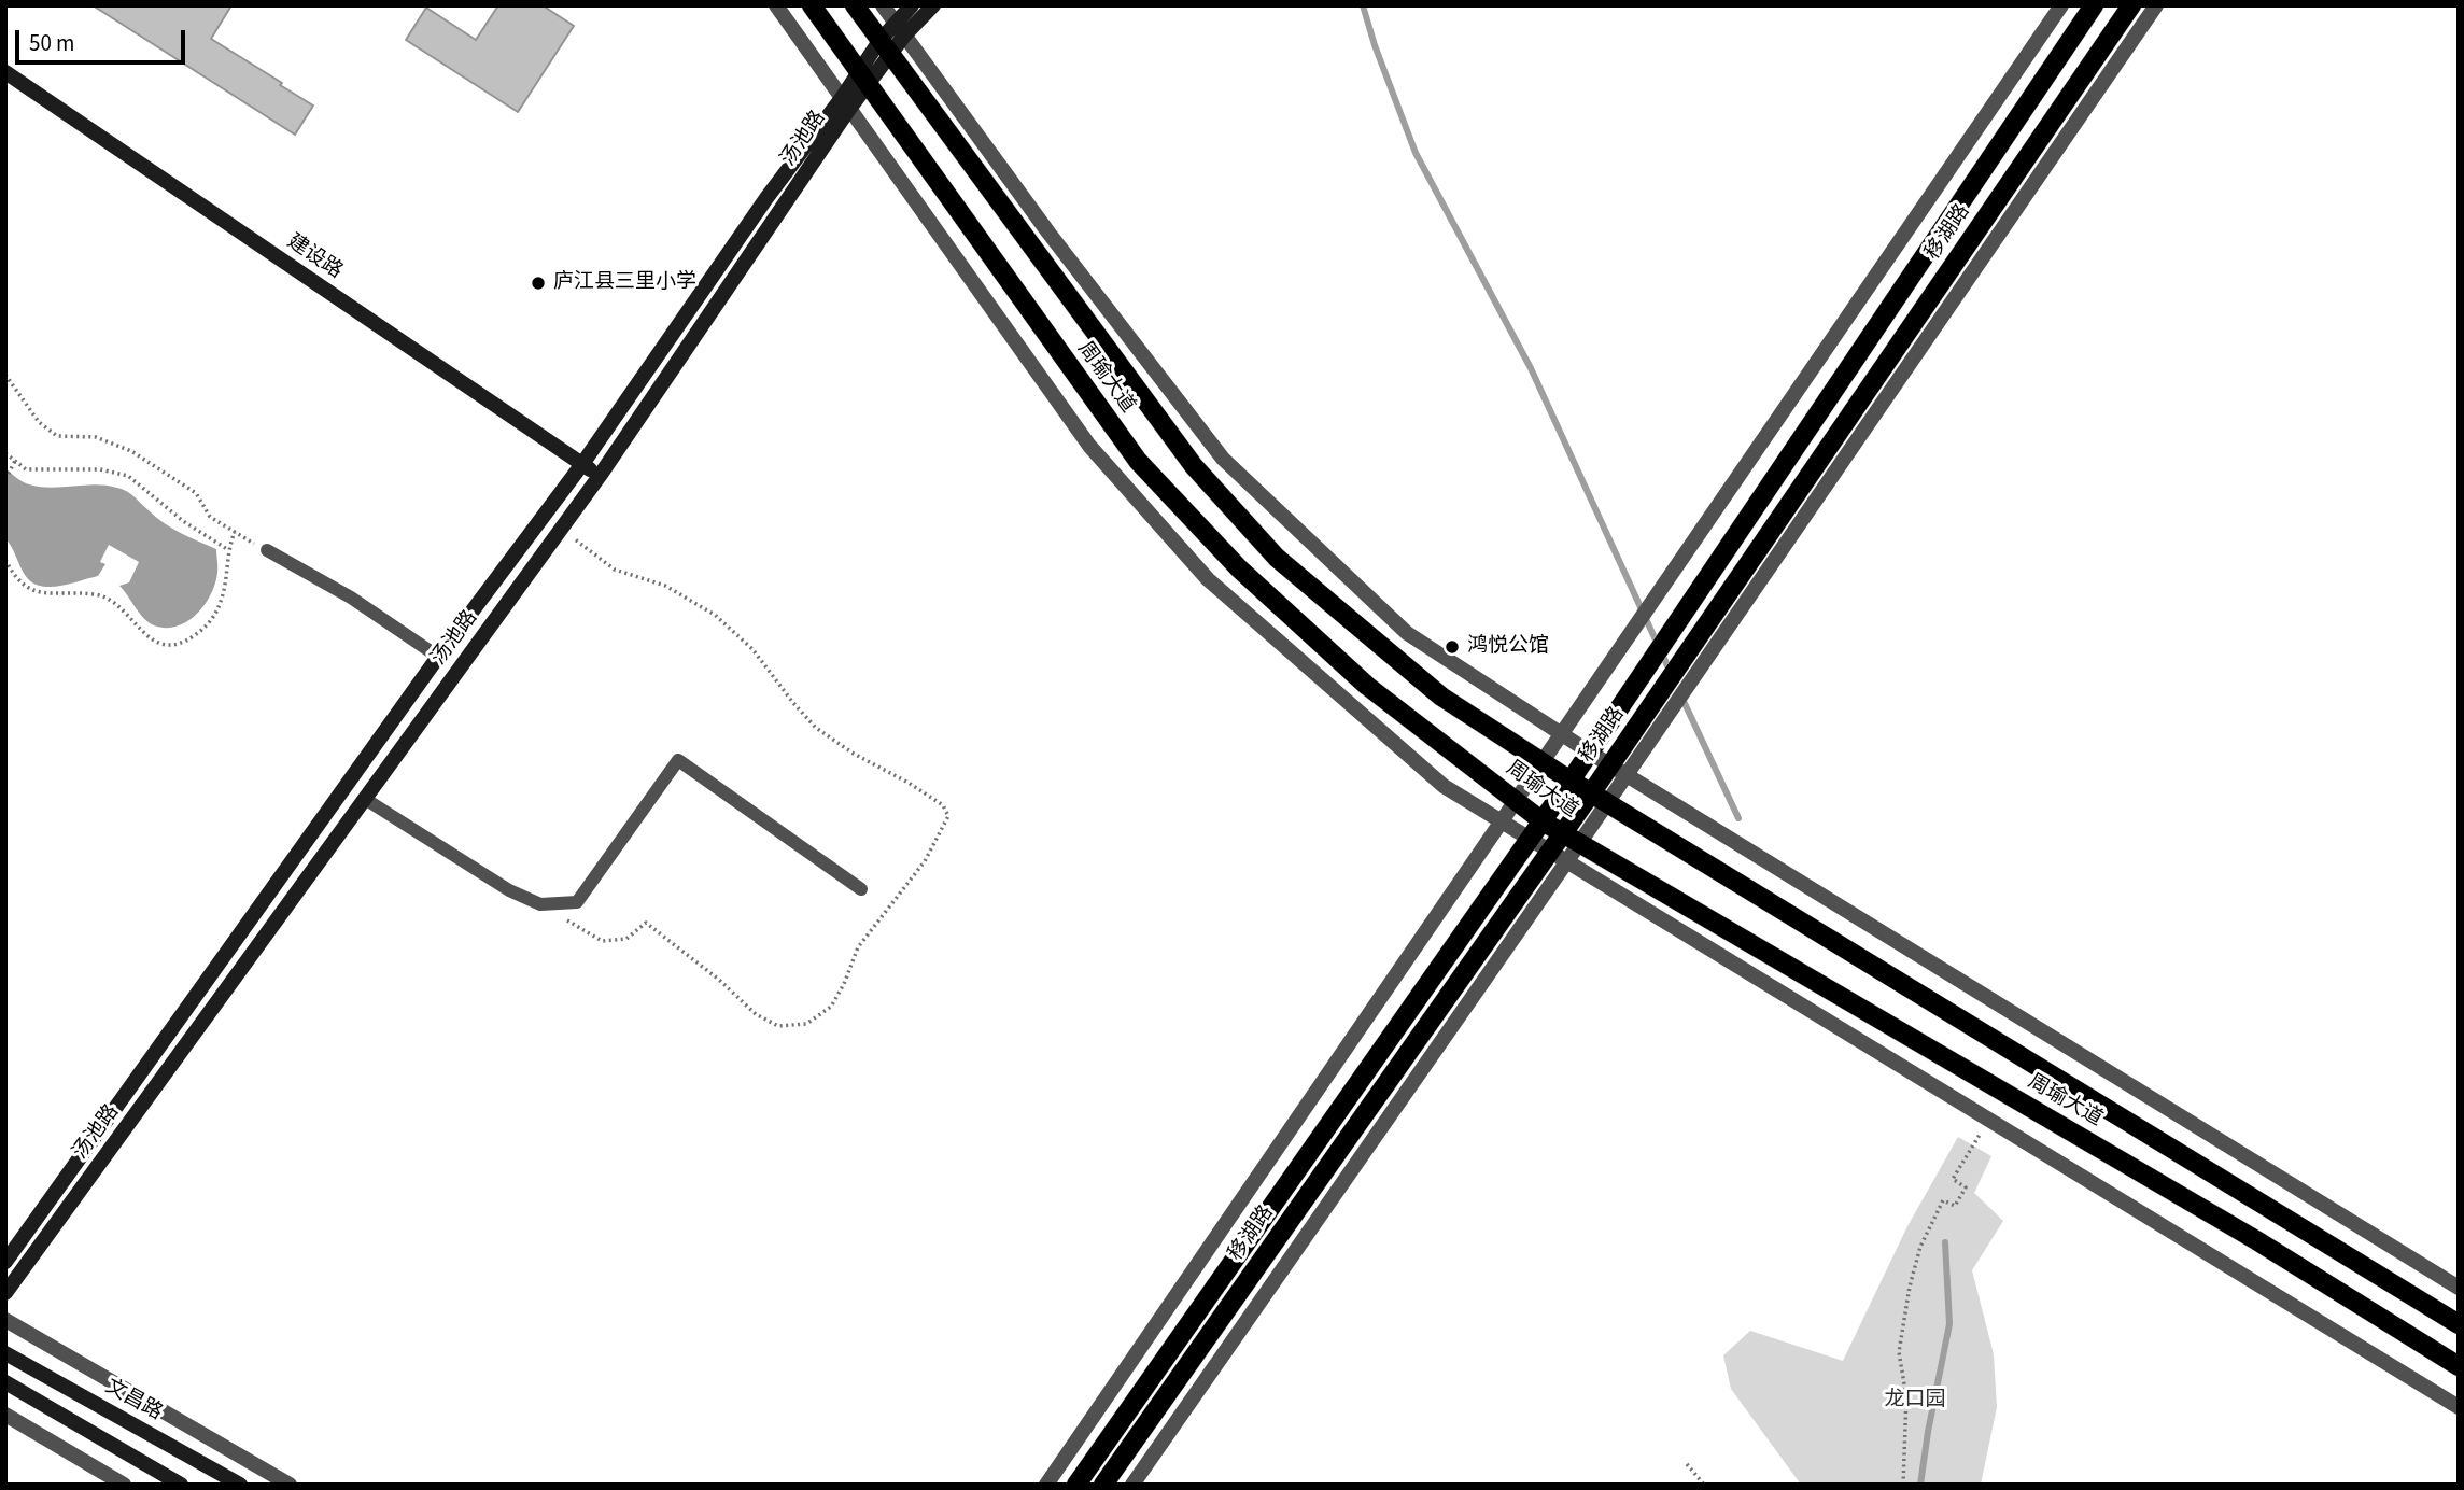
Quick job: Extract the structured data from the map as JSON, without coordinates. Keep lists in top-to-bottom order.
{
  "streets": {
    "main road": ["移湖路", "周瑜大道"],
    "street": ["汤池路", "建设路", "文昌路"]
  },
  "crossings": [
    ["汤池路", "建设路"],
    ["汤池路", "周瑜大道"],
    ["移湖路", "周瑜大道"]
  ],
  "parks": ["龙口园"],
  "places": ["庐江县三里小学", "鸿悦公馆"],
  "scale_bar": "50 m"
}
